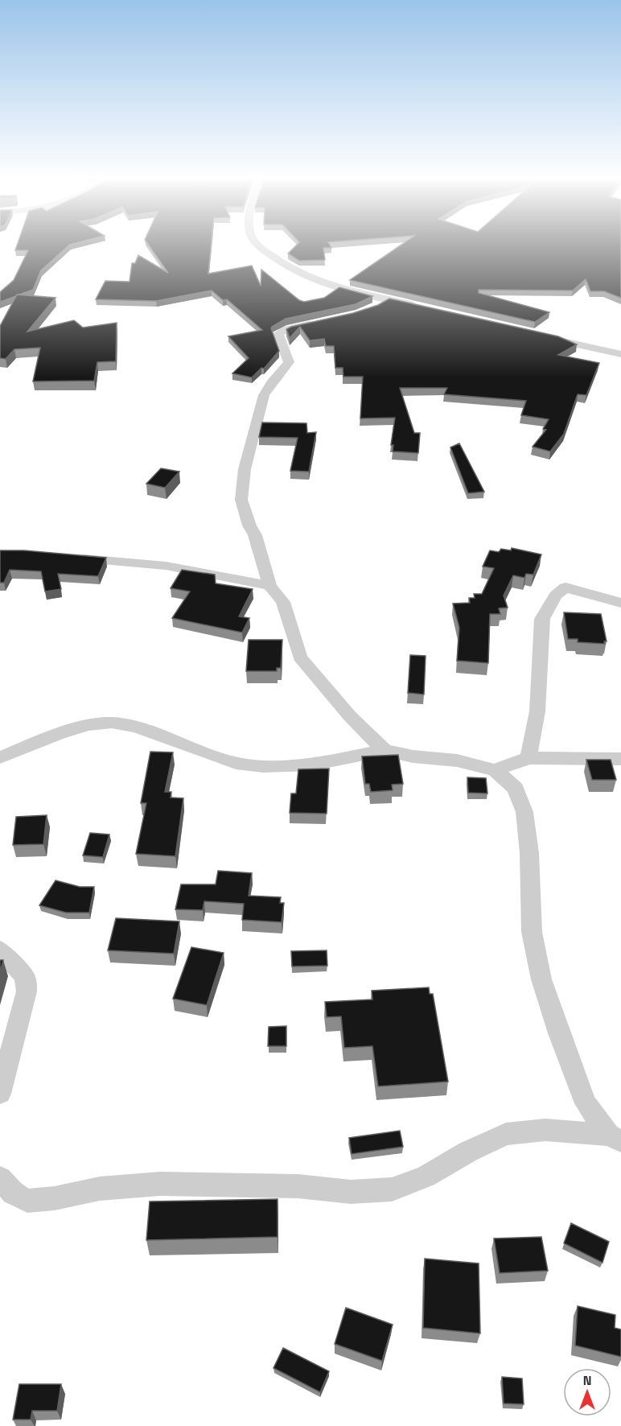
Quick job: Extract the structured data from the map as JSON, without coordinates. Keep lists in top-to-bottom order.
{
  "north": "top"
}
